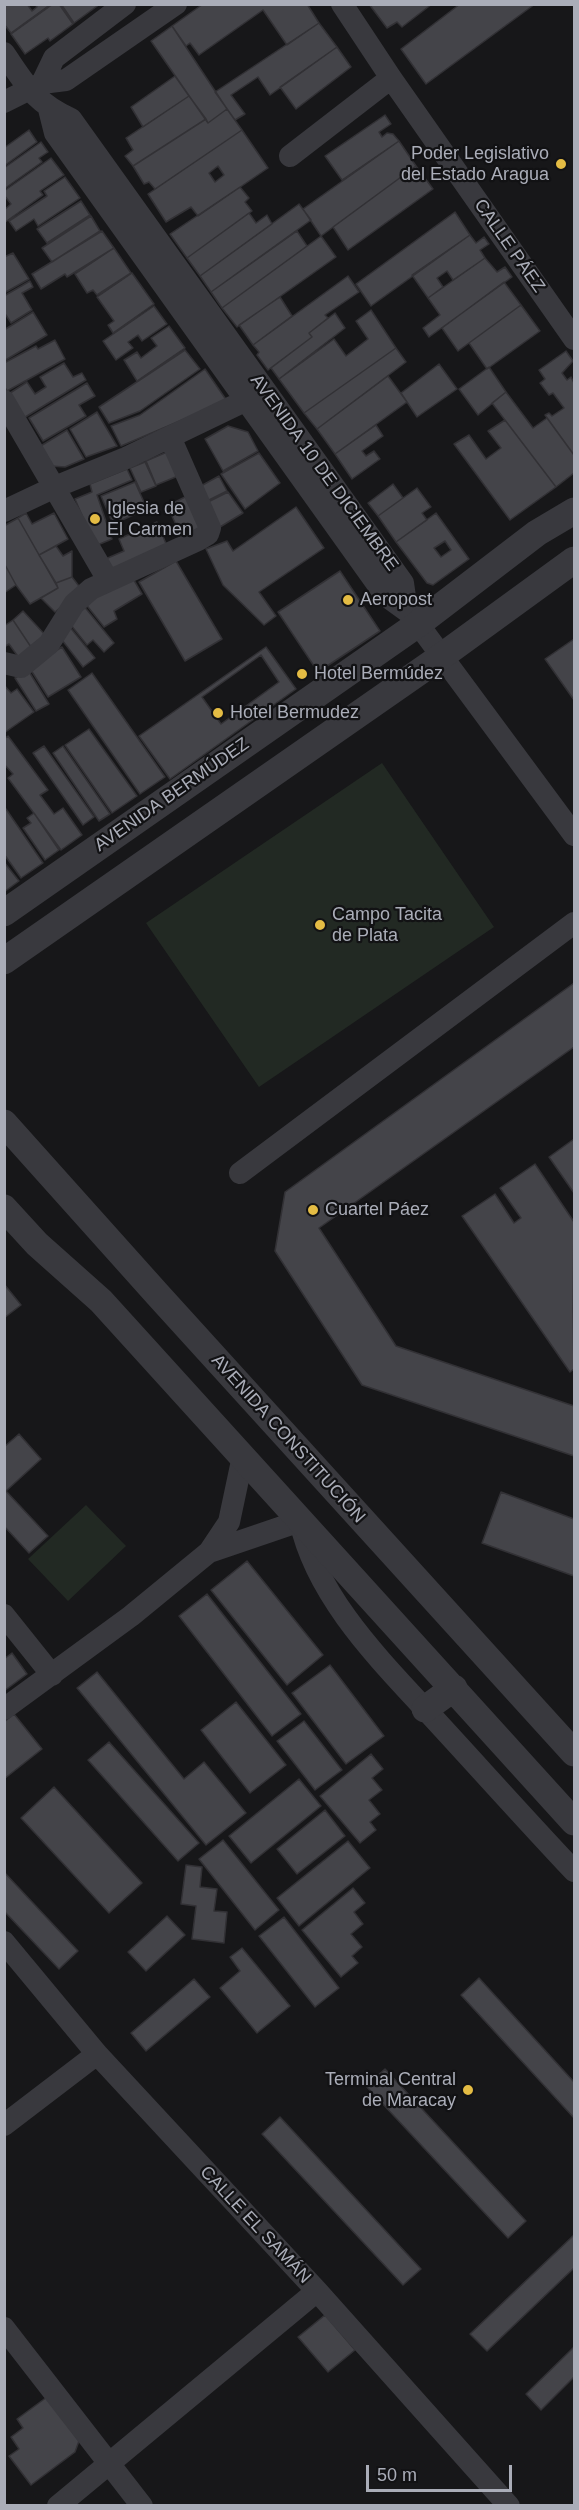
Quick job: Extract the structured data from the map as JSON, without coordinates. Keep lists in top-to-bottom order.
{
  "streets": {
    "street": [
      "CALLE PÁEZ",
      "AVENIDA 10 DE DICIEMBRE",
      "AVENIDA BERMÚDEZ",
      "AVENIDA CONSTITUCIÓN",
      "CALLE EL SAMÁN"
    ]
  },
  "crossings": [
    ["AVENIDA 10 DE DICIEMBRE", "AVENIDA BERMÚDEZ"]
  ],
  "places": [
    "Poder Legislativo del Estado Aragua",
    "Iglesia de El Carmen",
    "Aeropost",
    "Hotel Bermúdez",
    "Hotel Bermudez",
    "Campo Tacita de Plata",
    "Cuartel Páez",
    "Terminal Central de Maracay"
  ],
  "scale_bar": "50 m"
}
